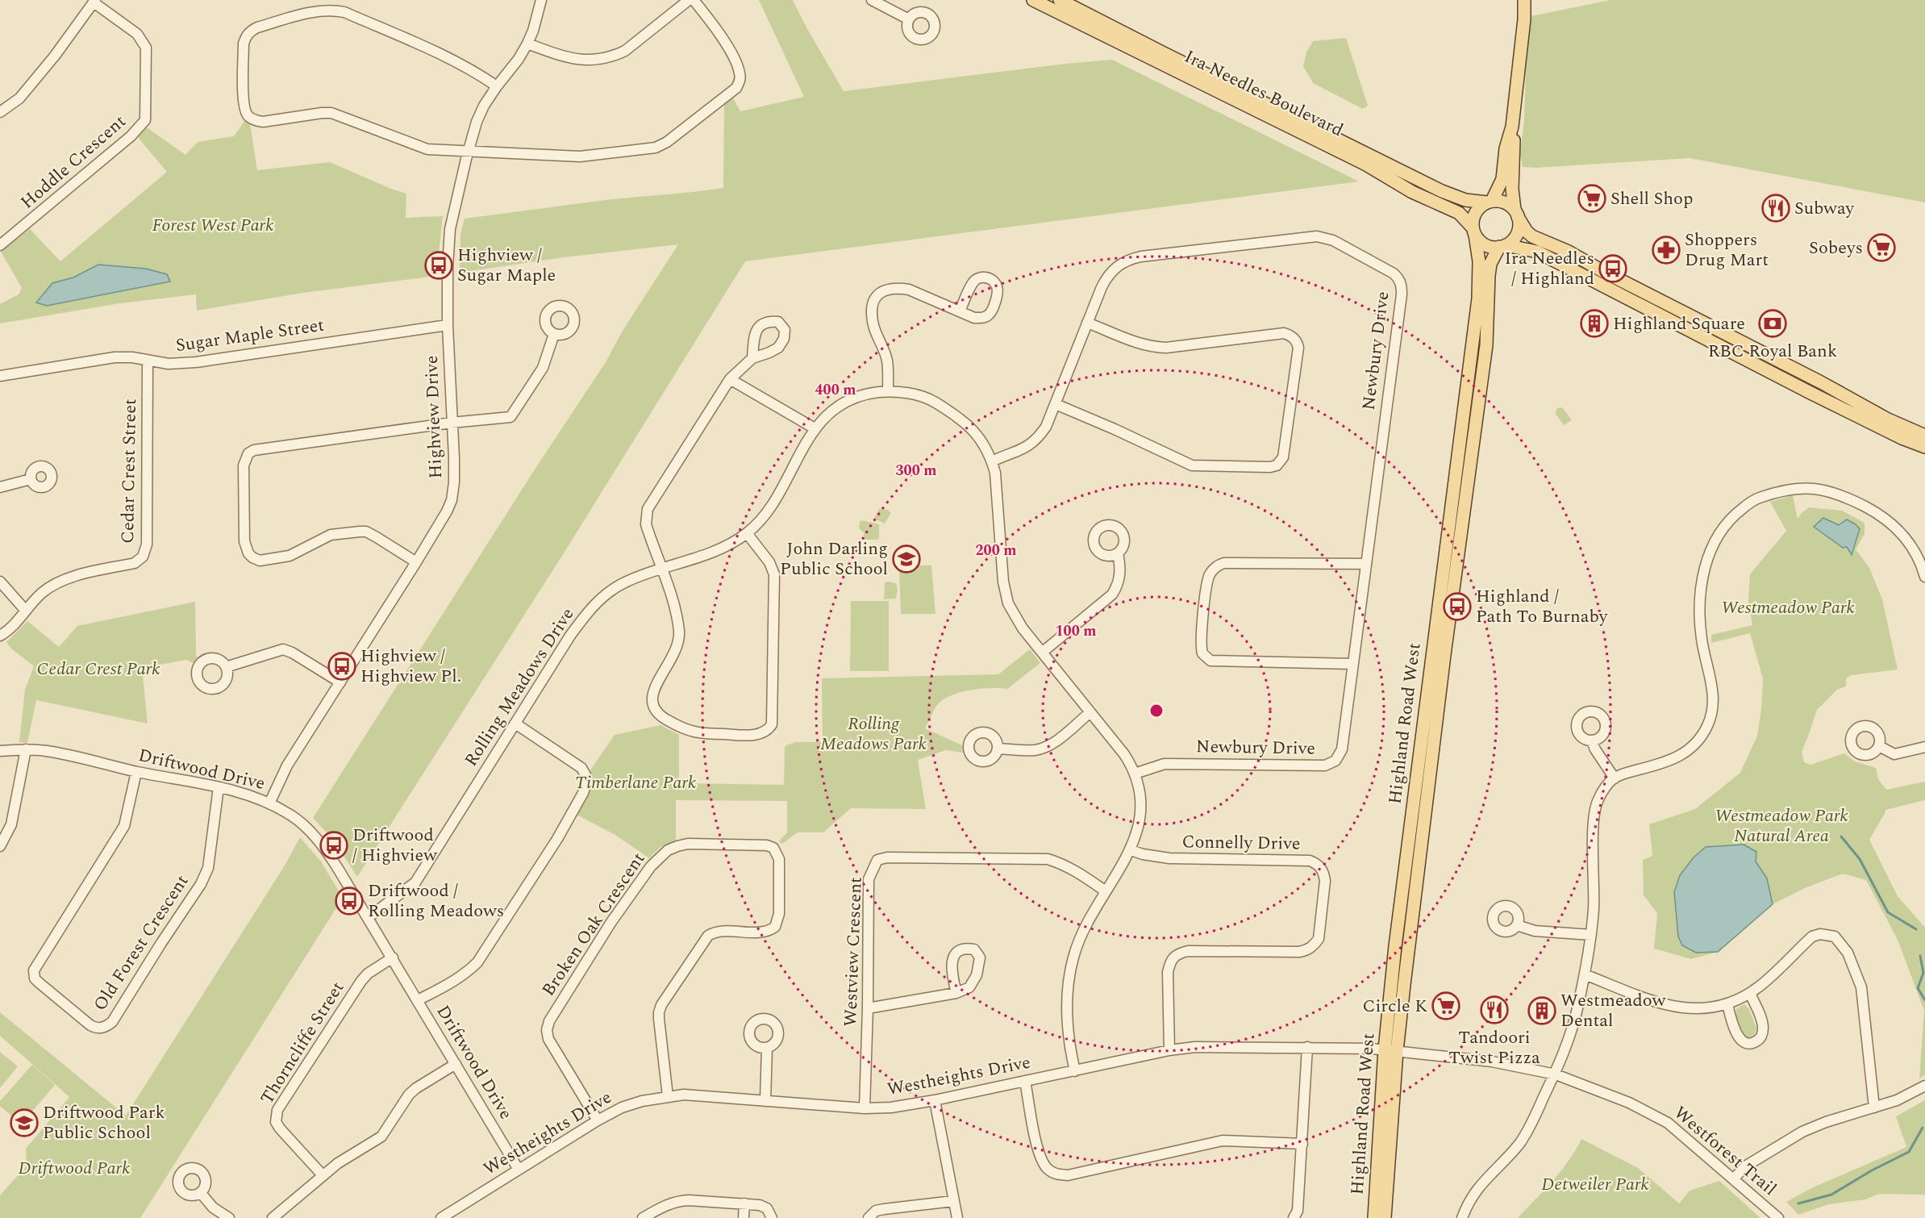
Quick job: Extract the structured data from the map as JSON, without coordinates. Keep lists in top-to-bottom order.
{
  "streets": {
    "main road": ["Ira Needles Boulevard", "Highland Road West"],
    "street": [
      "Hoddle Crescent",
      "Sugar Maple Street",
      "Newbury Drive",
      "Highview Drive",
      "Cedar Crest Street",
      "Rolling Meadows Drive",
      "Driftwood Drive",
      "Connelly Drive",
      "Broken Oak Crescent",
      "Old Forest Crescent",
      "Westview Crescent",
      "Thorncliffe Street",
      "Westheights Drive",
      "Westforest Trail"
    ]
  },
  "crossings": [
    ["Ira Needles Boulevard", "Highland Road West"],
    ["Sugar Maple Street", "Highview Drive"],
    ["Sugar Maple Street", "Cedar Crest Street"],
    ["Newbury Drive", "Rolling Meadows Drive"],
    ["Highview Drive", "Driftwood Drive"],
    ["Rolling Meadows Drive", "Driftwood Drive"],
    ["Rolling Meadows Drive", "Connelly Drive"],
    ["Rolling Meadows Drive", "Westview Crescent"],
    ["Rolling Meadows Drive", "Westheights Drive"],
    ["Highland Road West", "Westheights Drive"],
    ["Highland Road West", "Westforest Trail"],
    ["Driftwood Drive", "Old Forest Crescent"],
    ["Driftwood Drive", "Thorncliffe Street"],
    ["Driftwood Drive", "Westheights Drive"],
    ["Connelly Drive", "Westheights Drive"],
    ["Broken Oak Crescent", "Westheights Drive"],
    ["Westview Crescent", "Westheights Drive"],
    ["Westheights Drive", "Westforest Trail"]
  ],
  "parks": [
    "Forest West Park",
    "Westmeadow Park",
    "Cedar Crest Park",
    "Rolling Meadows Park",
    "Timberlane Park",
    "Westmeadow Park Natural Area",
    "Driftwood Park",
    "Detweiler Park"
  ],
  "places": {
    "supermarket": ["Shell Shop", "Sobeys", "Circle K"],
    "restaurant": ["Subway", "Tandoori Twist Pizza"],
    "pharmacy": ["Shoppers Drug Mart"],
    "bus stop": [
      "Highview / Sugar Maple",
      "Ira Needles / Highland",
      "Highland / Path To Burnaby",
      "Highview / Highview Pl.",
      "Driftwood / Highview",
      "Driftwood / Rolling Meadows"
    ],
    "building": ["Highland Square", "Westmeadow Dental"],
    "bank": ["RBC Royal Bank"],
    "school or university": ["John Darling Public School", "Driftwood Park Public School"]
  },
  "rings": [
    "400 m",
    "300 m",
    "200 m",
    "100 m"
  ]
}
